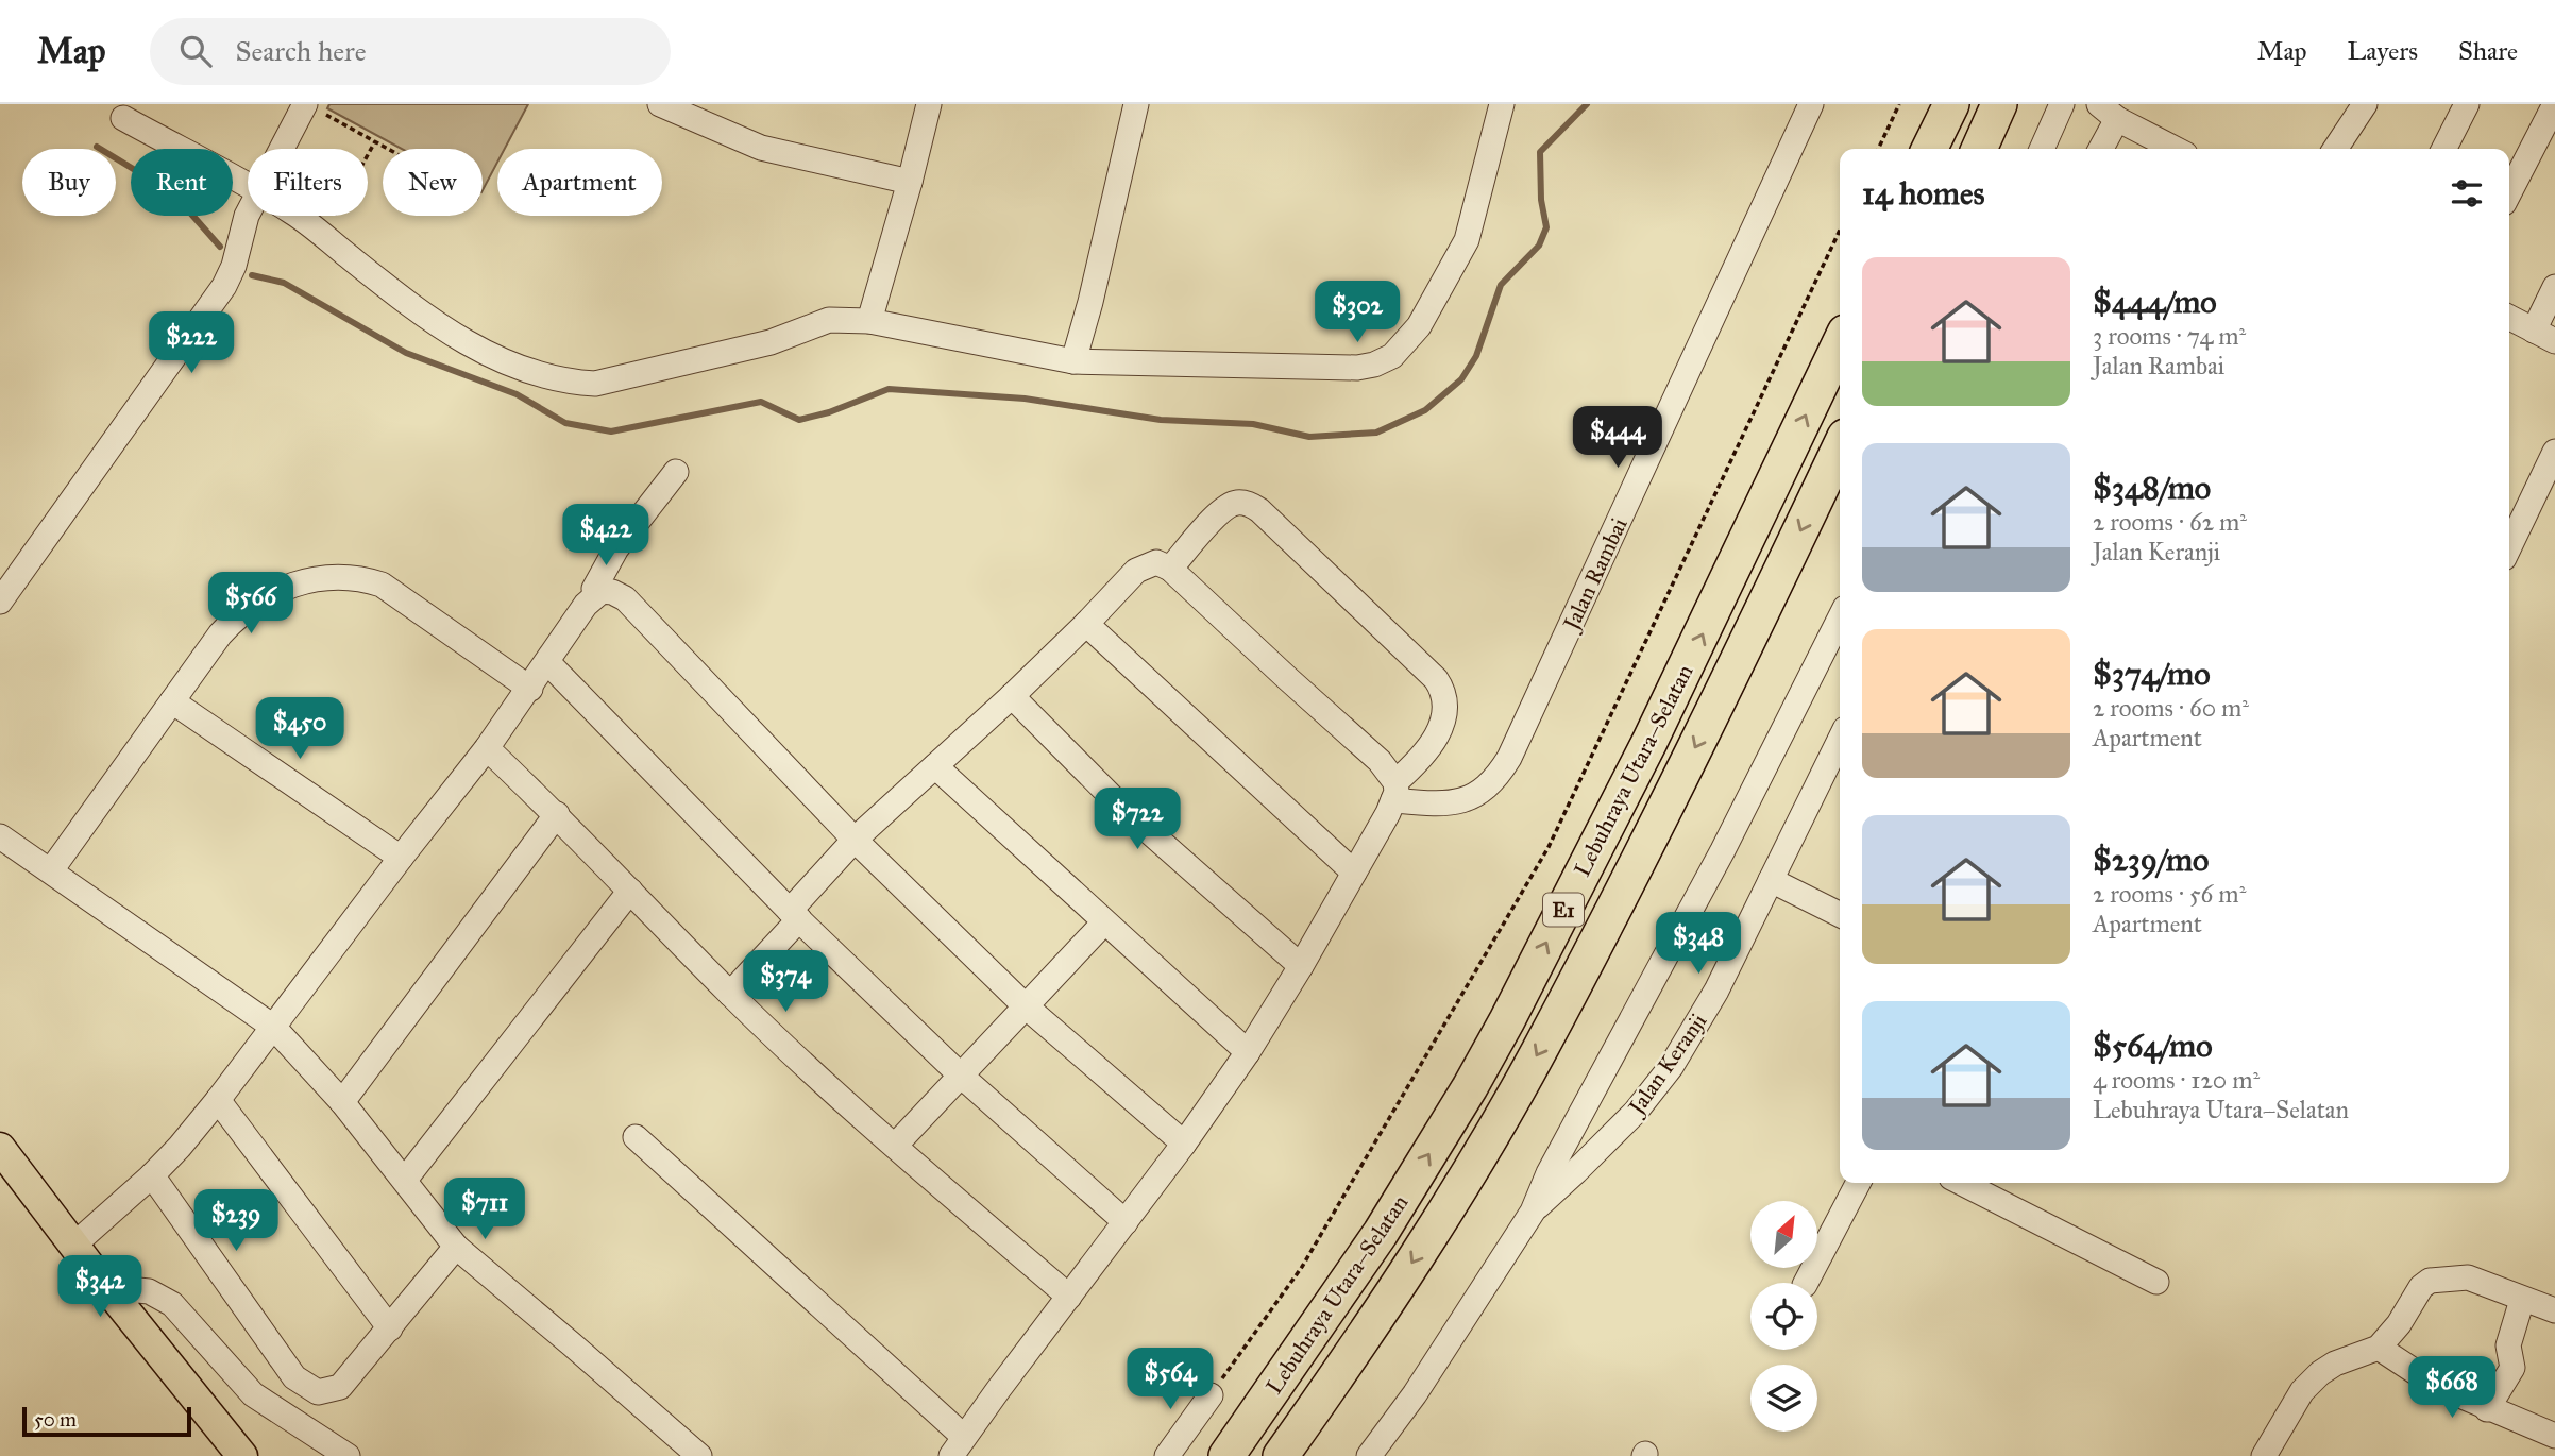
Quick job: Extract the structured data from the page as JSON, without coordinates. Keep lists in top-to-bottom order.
{
  "streets": {
    "highway": ["Lebuhraya Utara–Selatan", "E1"],
    "street": ["Jalan Rambai", "Jalan Keranji"]
  },
  "scale_bar": "50 m",
  "north": "top right",
  "page": {
    "header": "Map",
    "search": "Search here",
    "nav": ["Map", "Layers", "Share"],
    "chip": [
      "Buy",
      "Rent",
      "Filters",
      "New",
      "Apartment"
    ],
    "heading": "14 homes",
    "list": [
      {
        "name": "$444/mo",
        "note": "3 rooms · 74 m² · Jalan Rambai"
      },
      {
        "name": "$348/mo",
        "note": "2 rooms · 62 m² · Jalan Keranji"
      },
      {
        "name": "$374/mo",
        "note": "2 rooms · 60 m² · Apartment"
      },
      {
        "name": "$239/mo",
        "note": "2 rooms · 56 m² · Apartment"
      },
      {
        "name": "$564/mo",
        "note": "4 rooms · 120 m² · Lebuhraya Utara–Selatan"
      }
    ],
    "price": [
      "$302",
      "$222",
      "$444",
      "$422",
      "$566",
      "$450",
      "$722",
      "$348",
      "$374",
      "$711",
      "$239",
      "$342",
      "$564",
      "$668"
    ],
    "scale": "50 m"
  }
}
